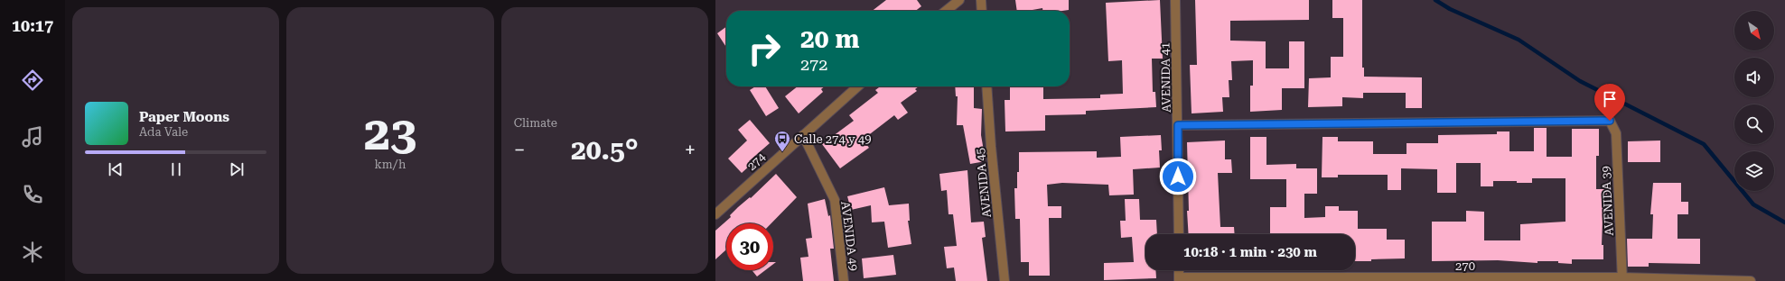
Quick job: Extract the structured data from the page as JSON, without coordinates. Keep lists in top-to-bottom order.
{
  "streets": {
    "street": [
      "AVENIDA 41",
      "274",
      "AVENIDA 45",
      "AVENIDA 39",
      "AVENIDA 49",
      "270"
    ]
  },
  "crossings": [
    ["AVENIDA 41", "AVENIDA 39"],
    ["274", "AVENIDA 49"],
    ["AVENIDA 39", "270"]
  ],
  "places": {
    "bus stop": ["Calle 274 y 49"]
  },
  "north": "bottom right",
  "page": {
    "tabs": "10:17",
    "tile": [
      ["23", "km/h"],
      "Climate"
    ],
    "turn": ["20 m", "272"],
    "song": ["Paper Moons", "Ada Vale"],
    "heat": ["−", "20.5°", "+"],
    "limit": "30",
    "trip": "10:18 · 1 min · 230 m"
  }
}
